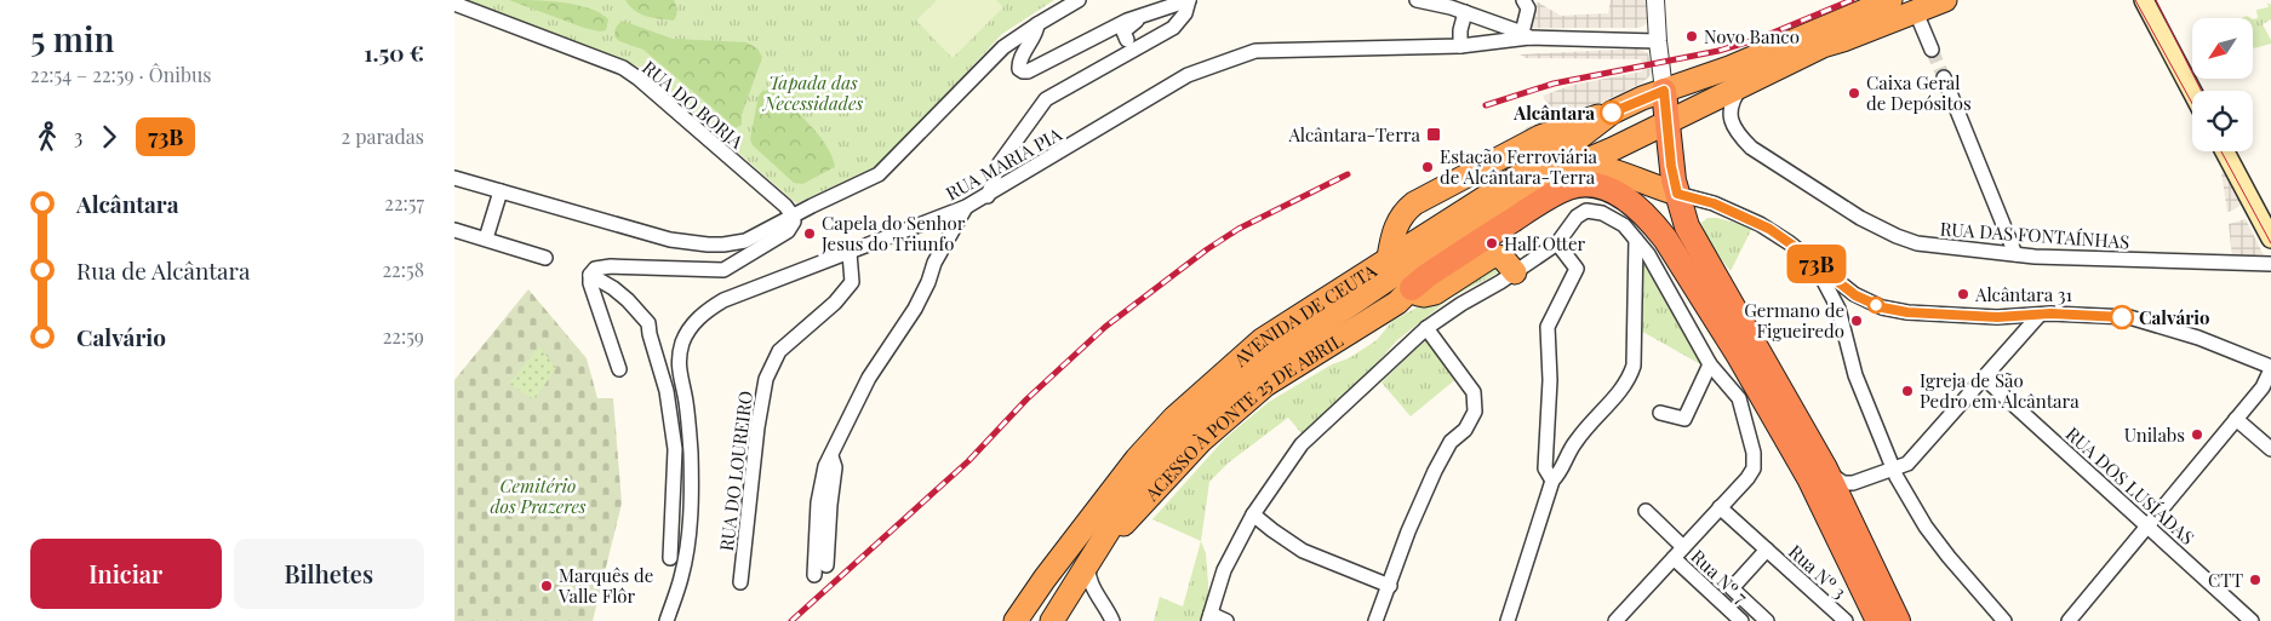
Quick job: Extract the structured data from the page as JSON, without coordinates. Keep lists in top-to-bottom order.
{
  "streets": {
    "highway": ["AVENIDA DE CEUTA", "ACESSO À PONTE 25 DE ABRIL"],
    "street": [
      "RUA DO BORJA",
      "RUA MARIA PIA",
      "RUA DAS FONTAÍNHAS",
      "RUA DO LOUREIRO",
      "RUA DOS LUSÍADAS",
      "Rua Nº 3",
      "Rua Nº 7"
    ]
  },
  "crossings": [
    ["RUA MARIA PIA", "RUA DO LOUREIRO"],
    ["RUA DAS FONTAÍNHAS", "AVENIDA DE CEUTA"],
    ["AVENIDA DE CEUTA", "ACESSO À PONTE 25 DE ABRIL"]
  ],
  "parks": ["Tapada das Necessidades", "Cemitério dos Prazeres"],
  "places": {
    "other": [
      "Novo Banco",
      "Caixa Geral de Depósitos",
      "Alcântara",
      "Estação Ferroviária de Alcântara-Terra",
      "Capela do Senhor Jesus do Triunfo",
      "Half Otter",
      "Alcântara 31",
      "Calvário",
      "Germano de Figueiredo",
      "Igreja de São Pedro em Alcântara",
      "Unilabs",
      "CTT",
      "Marquês de Valle Flôr"
    ],
    "transit": ["Alcântara-Terra"]
  },
  "lines": ["bus line 73B"],
  "north": "bottom left",
  "page": {
    "heading": ["5 min", "22:54 – 22:59 · Ônibus", "1.50 €"],
    "on_map": "73B",
    "legs": ["3", "73B", "2 paradas"],
    "list": [
      {
        "name": "Alcântara",
        "value": "22:57"
      },
      {
        "name": "Rua de Alcântara",
        "value": "22:58"
      },
      {
        "name": "Calvário",
        "value": "22:59"
      }
    ],
    "buttons": ["Iniciar", "Bilhetes"]
  }
}
